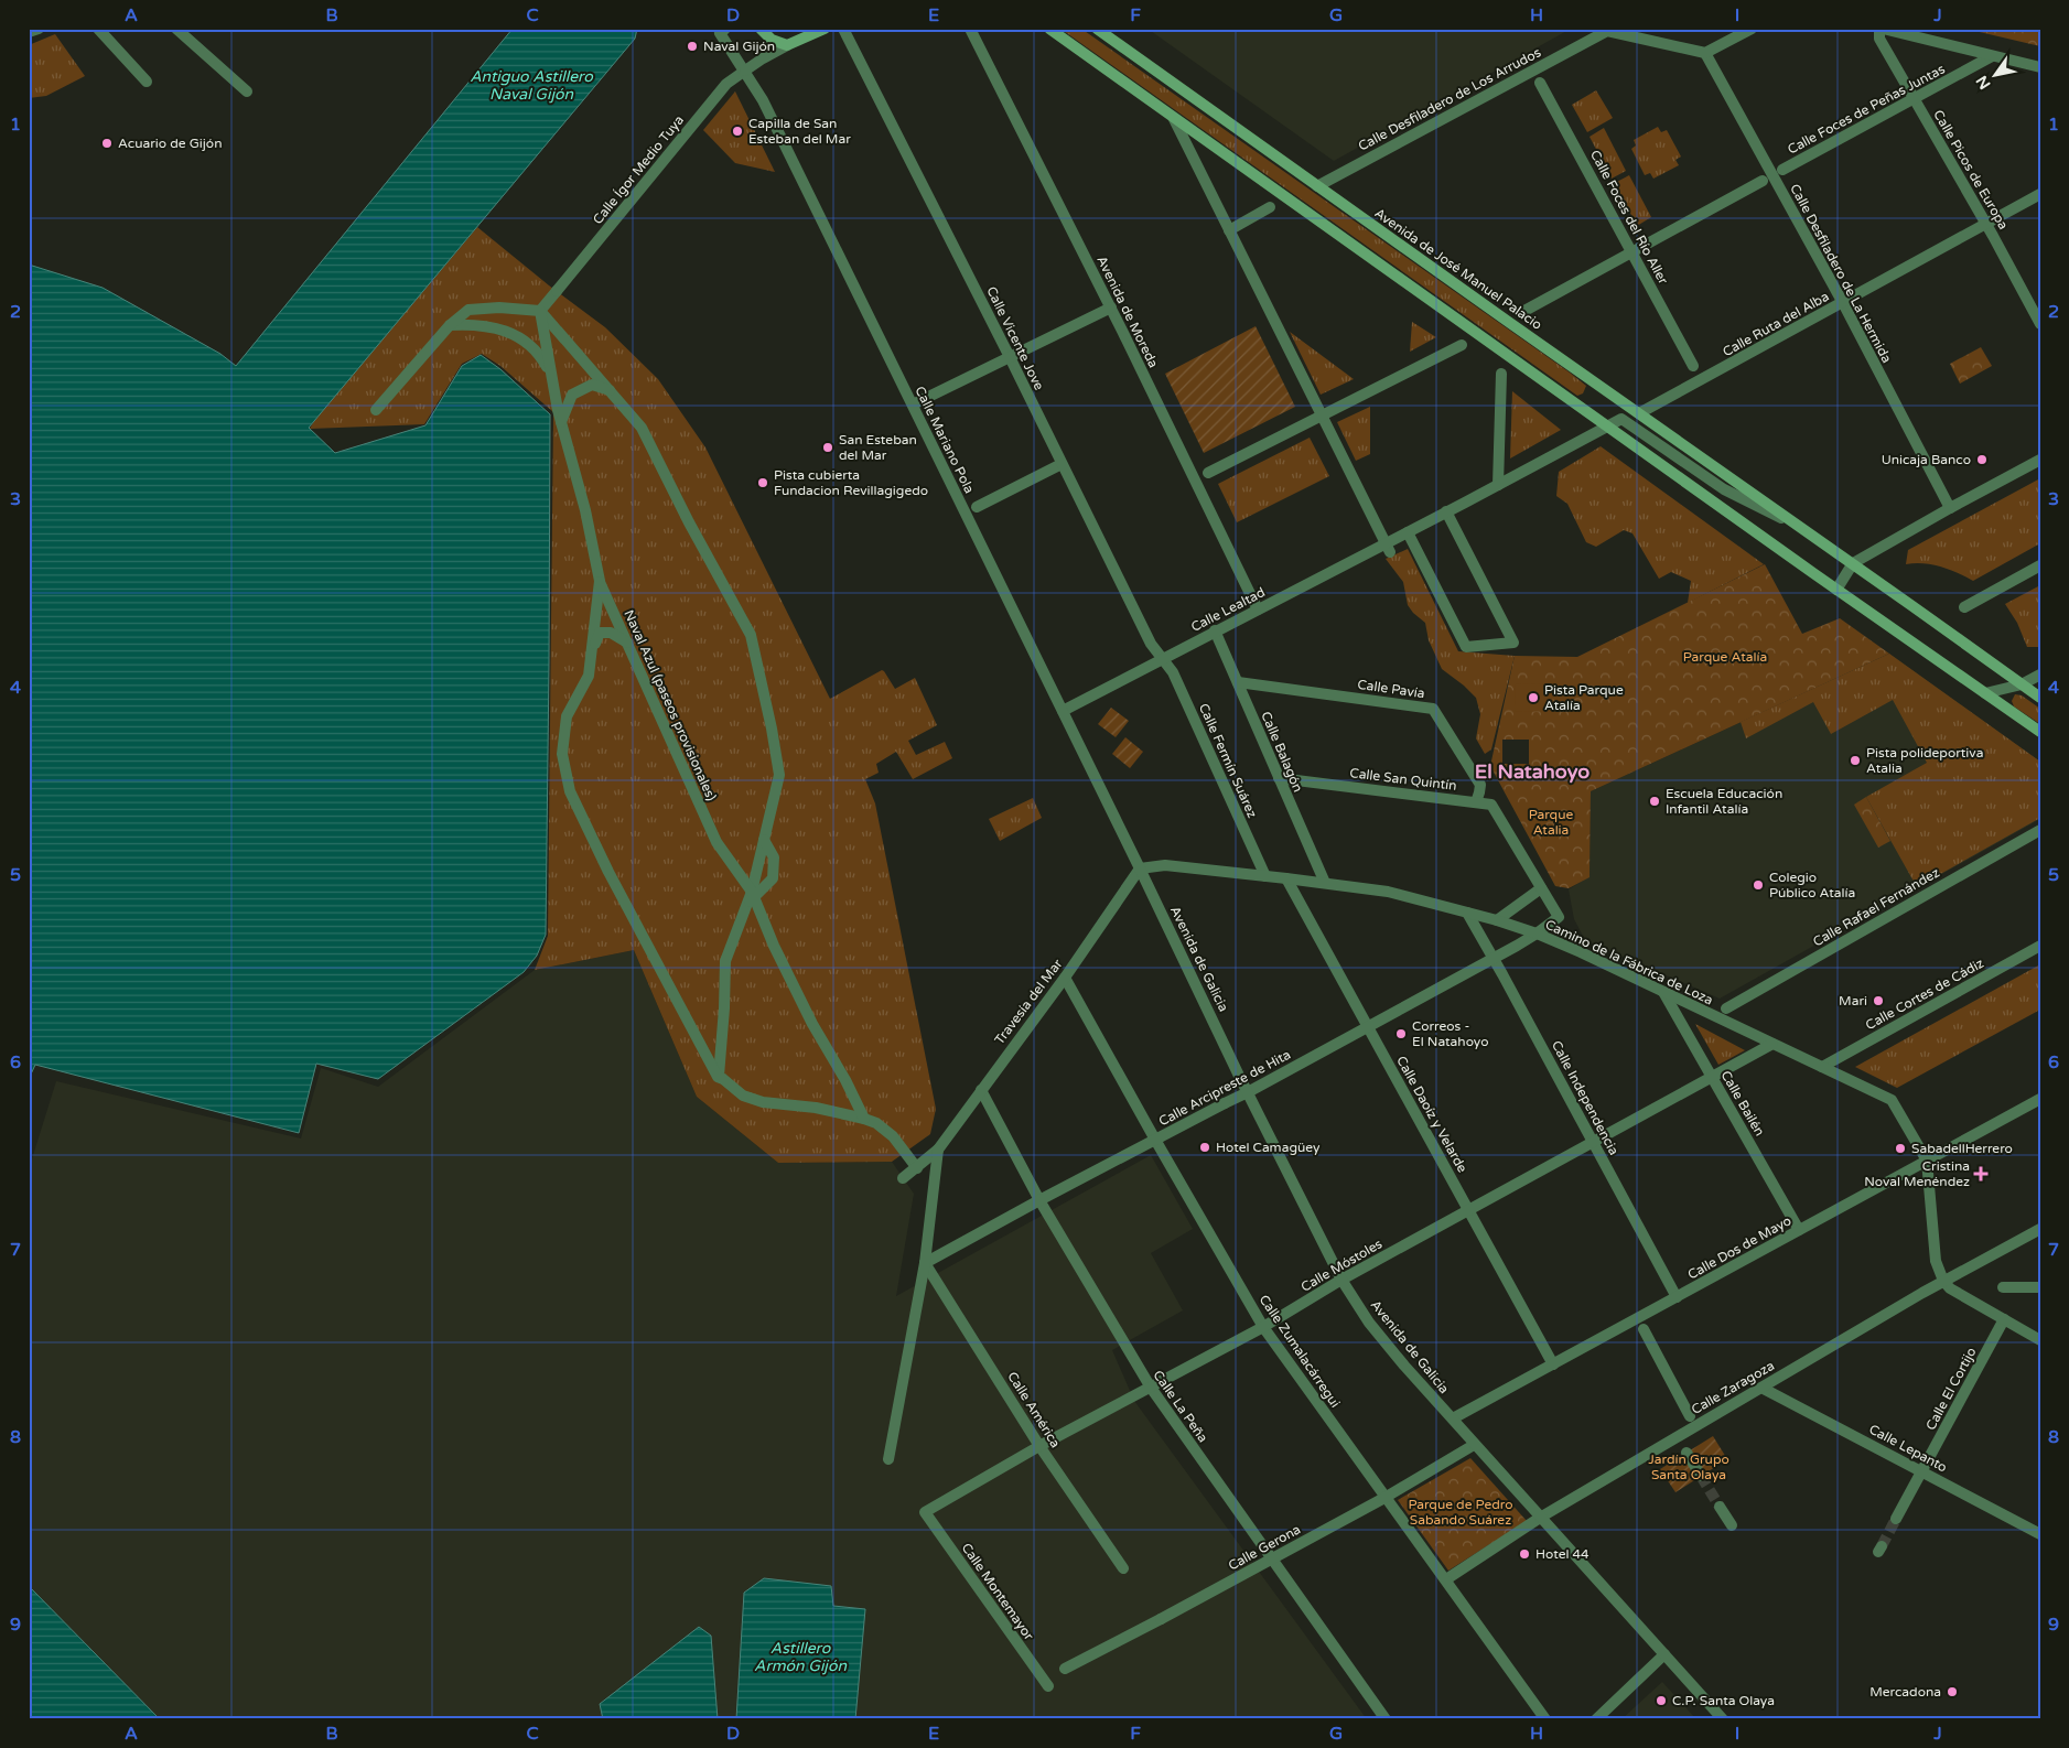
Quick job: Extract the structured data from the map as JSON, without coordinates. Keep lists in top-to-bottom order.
{
  "streets": {
    "main road": ["Avenida de José Manuel Palacio"],
    "street": [
      "Calle Desfiladero de Los Arrudos",
      "Calle Foces de Peñas Juntas",
      "Calle Ígor Medio Tuya",
      "Calle Picos de Europa",
      "Calle Foces del Río Aller",
      "Calle Desfiladero de La Hermida",
      "Avenida de Moreda",
      "Calle Ruta del Alba",
      "Calle Vicente Jove",
      "Calle Mariano Pola",
      "Calle Lealtad",
      "Calle Pavía",
      "Naval Azul (paseos provisionales)",
      "Calle Balagón",
      "Calle Fermín Suárez",
      "Calle San Quintín",
      "Calle Rafael Fernández",
      "Avenida de Galicia",
      "Camino de la Fábrica de Loza",
      "Calle Cortes de Cádiz",
      "Travesía del Mar",
      "Calle Arcipreste de Hita",
      "Calle Independencia",
      "Calle Bailén",
      "Calle Daoíz y Velarde",
      "Calle Dos de Mayo",
      "Calle Móstoles",
      "Calle Zumalacárregui",
      "Calle Zaragoza",
      "Calle El Cortijo",
      "Calle La Peña",
      "Calle América",
      "Calle Lepanto",
      "Calle Gerona",
      "Calle Montemayor"
    ]
  },
  "crossings": [
    ["Calle Desfiladero de Los Arrudos", "Avenida de José Manuel Palacio"],
    ["Calle Desfiladero de Los Arrudos", "Calle Desfiladero de La Hermida"],
    ["Calle Foces de Peñas Juntas", "Calle Picos de Europa"],
    ["Calle Ígor Medio Tuya", "Calle Mariano Pola"],
    ["Calle Picos de Europa", "Calle Ruta del Alba"],
    ["Avenida de José Manuel Palacio", "Calle Ruta del Alba"],
    ["Avenida de José Manuel Palacio", "Calle Lealtad"],
    ["Calle Desfiladero de La Hermida", "Calle Ruta del Alba"],
    ["Avenida de Moreda", "Calle Lealtad"],
    ["Calle Vicente Jove", "Calle Lealtad"],
    ["Calle Vicente Jove", "Calle Fermín Suárez"],
    ["Calle Mariano Pola", "Calle Lealtad"],
    ["Calle Mariano Pola", "Avenida de Galicia"],
    ["Calle Mariano Pola", "Camino de la Fábrica de Loza"],
    ["Calle Mariano Pola", "Travesía del Mar"],
    ["Calle Lealtad", "Calle Balagón"],
    ["Calle Lealtad", "Calle Fermín Suárez"],
    ["Calle Pavía", "Calle Balagón"],
    ["Calle Pavía", "Calle San Quintín"],
    ["Calle Balagón", "Calle San Quintín"],
    ["Calle Balagón", "Camino de la Fábrica de Loza"],
    ["Calle Fermín Suárez", "Camino de la Fábrica de Loza"],
    ["Calle San Quintín", "Camino de la Fábrica de Loza"],
    ["Calle San Quintín", "Calle Arcipreste de Hita"],
    ["Avenida de Galicia", "Camino de la Fábrica de Loza"],
    ["Avenida de Galicia", "Travesía del Mar"],
    ["Avenida de Galicia", "Calle Arcipreste de Hita"],
    ["Avenida de Galicia", "Calle Dos de Mayo"],
    ["Avenida de Galicia", "Calle Móstoles"],
    ["Avenida de Galicia", "Calle Zaragoza"],
    ["Avenida de Galicia", "Calle Gerona"],
    ["Camino de la Fábrica de Loza", "Calle Cortes de Cádiz"],
    ["Camino de la Fábrica de Loza", "Travesía del Mar"],
    ["Camino de la Fábrica de Loza", "Calle Arcipreste de Hita"],
    ["Camino de la Fábrica de Loza", "Calle Independencia"],
    ["Camino de la Fábrica de Loza", "Calle Bailén"],
    ["Camino de la Fábrica de Loza", "Calle Daoíz y Velarde"],
    ["Camino de la Fábrica de Loza", "Calle Dos de Mayo"],
    ["Camino de la Fábrica de Loza", "Calle Móstoles"],
    ["Travesía del Mar", "Calle Zumalacárregui"],
    ["Travesía del Mar", "Calle La Peña"],
    ["Calle Arcipreste de Hita", "Calle Independencia"],
    ["Calle Arcipreste de Hita", "Calle Daoíz y Velarde"],
    ["Calle Arcipreste de Hita", "Calle Zumalacárregui"],
    ["Calle Arcipreste de Hita", "Calle La Peña"],
    ["Calle Arcipreste de Hita", "Calle América"],
    ["Calle Independencia", "Calle Dos de Mayo"],
    ["Calle Independencia", "Calle Móstoles"],
    ["Calle Bailén", "Calle Dos de Mayo"],
    ["Calle Bailén", "Calle Móstoles"],
    ["Calle Daoíz y Velarde", "Calle Dos de Mayo"],
    ["Calle Daoíz y Velarde", "Calle Móstoles"],
    ["Calle Móstoles", "Calle Zumalacárregui"],
    ["Calle Móstoles", "Calle La Peña"],
    ["Calle Móstoles", "Calle América"],
    ["Calle Móstoles", "Calle Montemayor"],
    ["Calle Zumalacárregui", "Calle Zaragoza"],
    ["Calle Zumalacárregui", "Calle Gerona"],
    ["Calle Zaragoza", "Calle Lepanto"],
    ["Calle El Cortijo", "Calle Lepanto"],
    ["Calle La Peña", "Calle Gerona"]
  ],
  "districts": ["El Natahoyo"],
  "water": ["Antiguo Astillero Naval Gijón", "Astillero Armón Gijón"],
  "parks": [
    "Parque Atalía",
    "Parque Atalia",
    "Jardín Grupo Santa Olaya",
    "Parque de Pedro Sabando Suárez"
  ],
  "places": {
    "other": [
      "Naval Gijón",
      "Capilla de San Esteban del Mar",
      "Acuario de Gijón",
      "San Esteban del Mar",
      "Unicaja Banco",
      "Pista cubierta Fundacion Revillagigedo",
      "Pista Parque Atalía",
      "Pista polideportiva Atalia",
      "Escuela Educación Infantil Atalía",
      "Colegio Público Atalía",
      "Mari",
      "Correos - El Natahoyo",
      "Hotel Camagüey",
      "SabadellHerrero",
      "Hotel 44",
      "Mercadona",
      "C.P. Santa Olaya"
    ],
    "health": ["Cristina Noval Menéndez"]
  },
  "north": "bottom left",
  "grid": {
    "columns": [
      "A",
      "B",
      "C",
      "D",
      "E",
      "F",
      "G",
      "H",
      "I",
      "J"
    ],
    "rows": [
      "1",
      "2",
      "3",
      "4",
      "5",
      "6",
      "7",
      "8",
      "9"
    ]
  }
}
